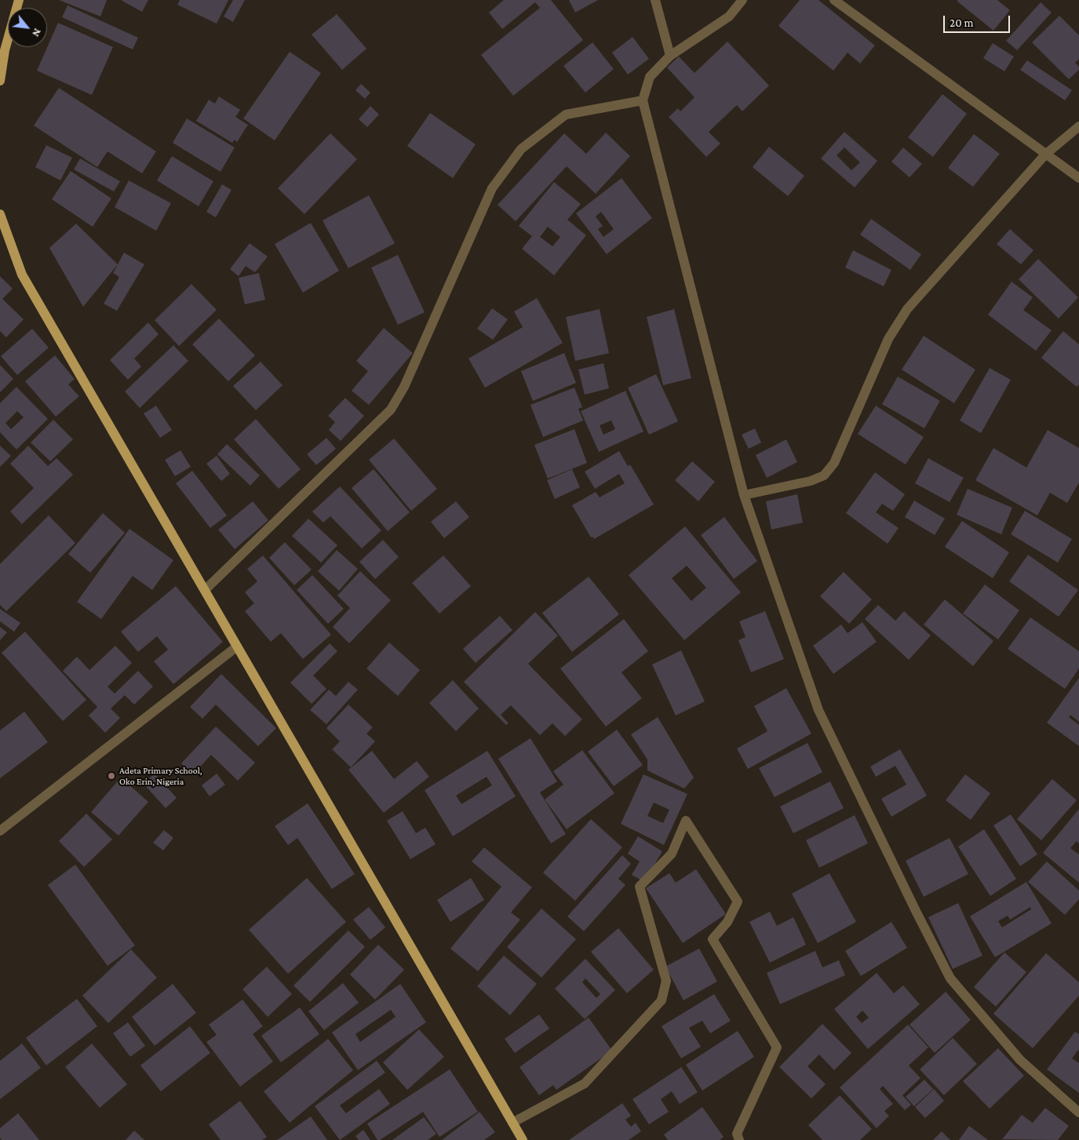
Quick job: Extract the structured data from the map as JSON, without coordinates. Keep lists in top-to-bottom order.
{
  "places": ["Adeta Primary School, Oko Erin, Nigeria"],
  "scale_bar": "20 m",
  "north": "bottom right"
}
